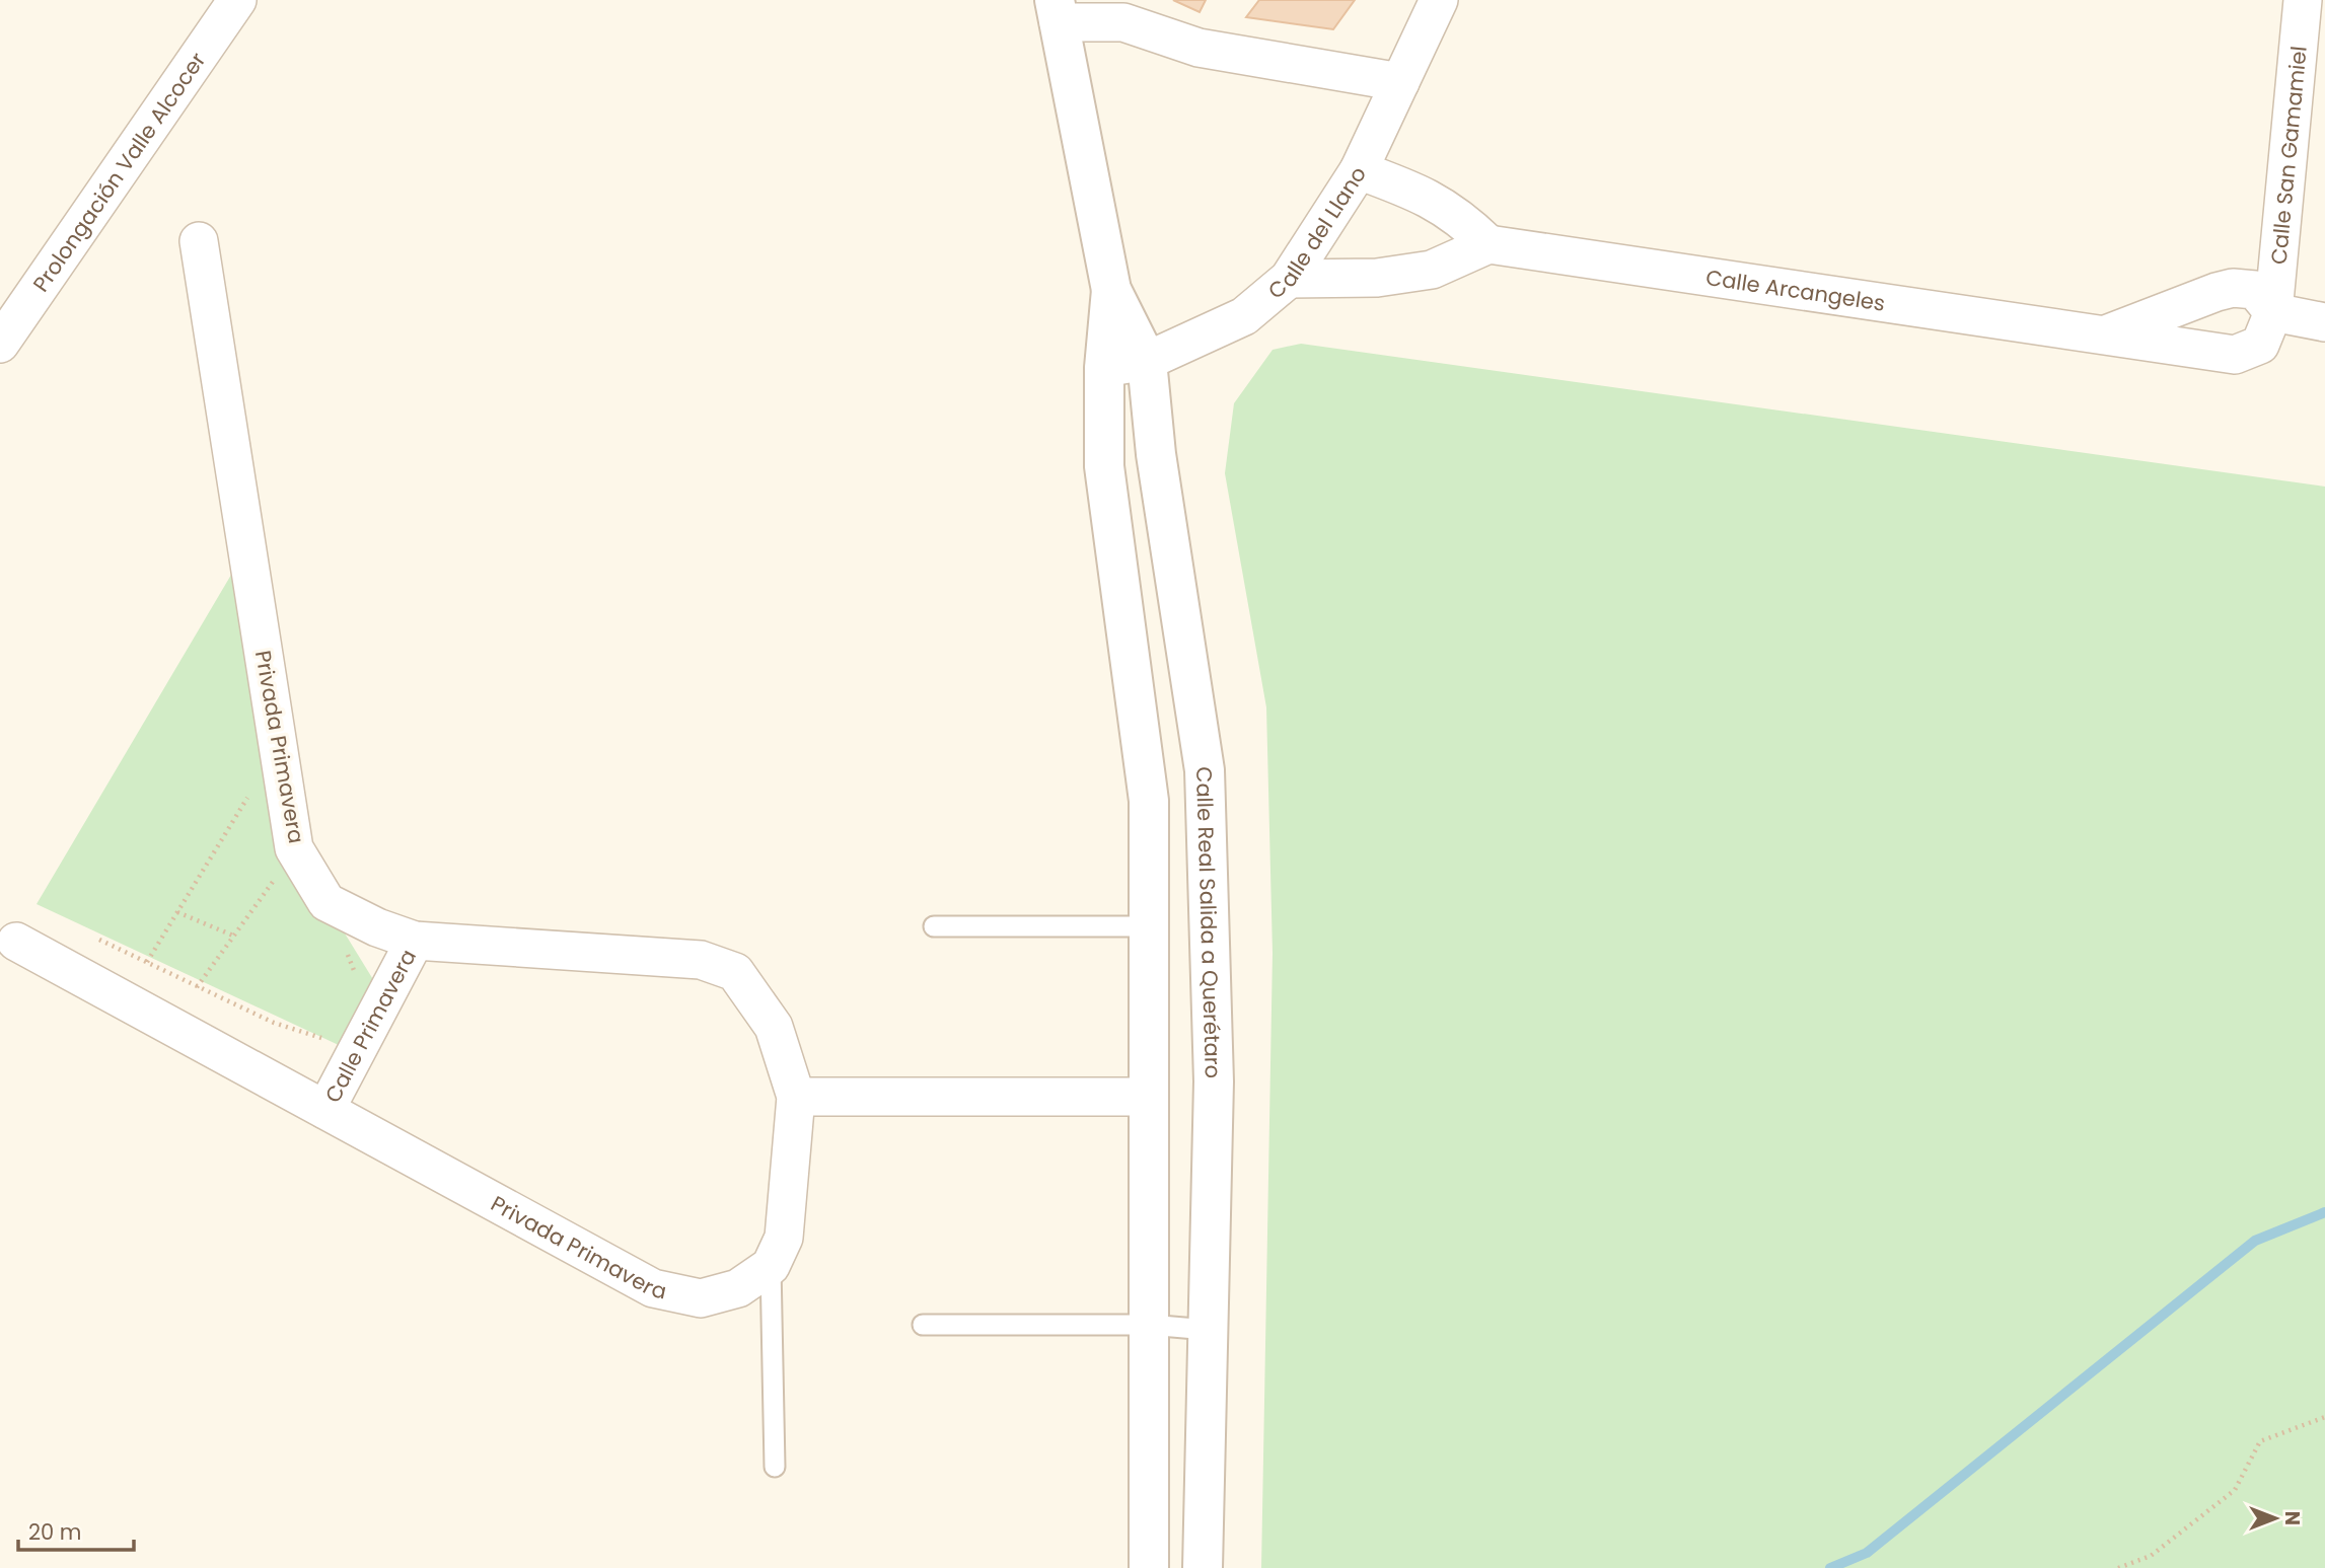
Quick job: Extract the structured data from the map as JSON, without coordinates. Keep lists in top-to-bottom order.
{
  "streets": {
    "street": [
      "Calle San Gamamiel",
      "Prolongación Valle Alcocer",
      "Calle del Llano",
      "Calle Arcangeles",
      "Privada Primavera",
      "Calle Real Salida a Querétaro",
      "Calle Primavera"
    ]
  },
  "crossings": [
    ["Calle San Gamamiel", "Calle Arcangeles"],
    ["Calle del Llano", "Calle Real Salida a Querétaro"],
    ["Privada Primavera", "Calle Primavera"]
  ],
  "scale_bar": "20 m",
  "north": "right"
}
